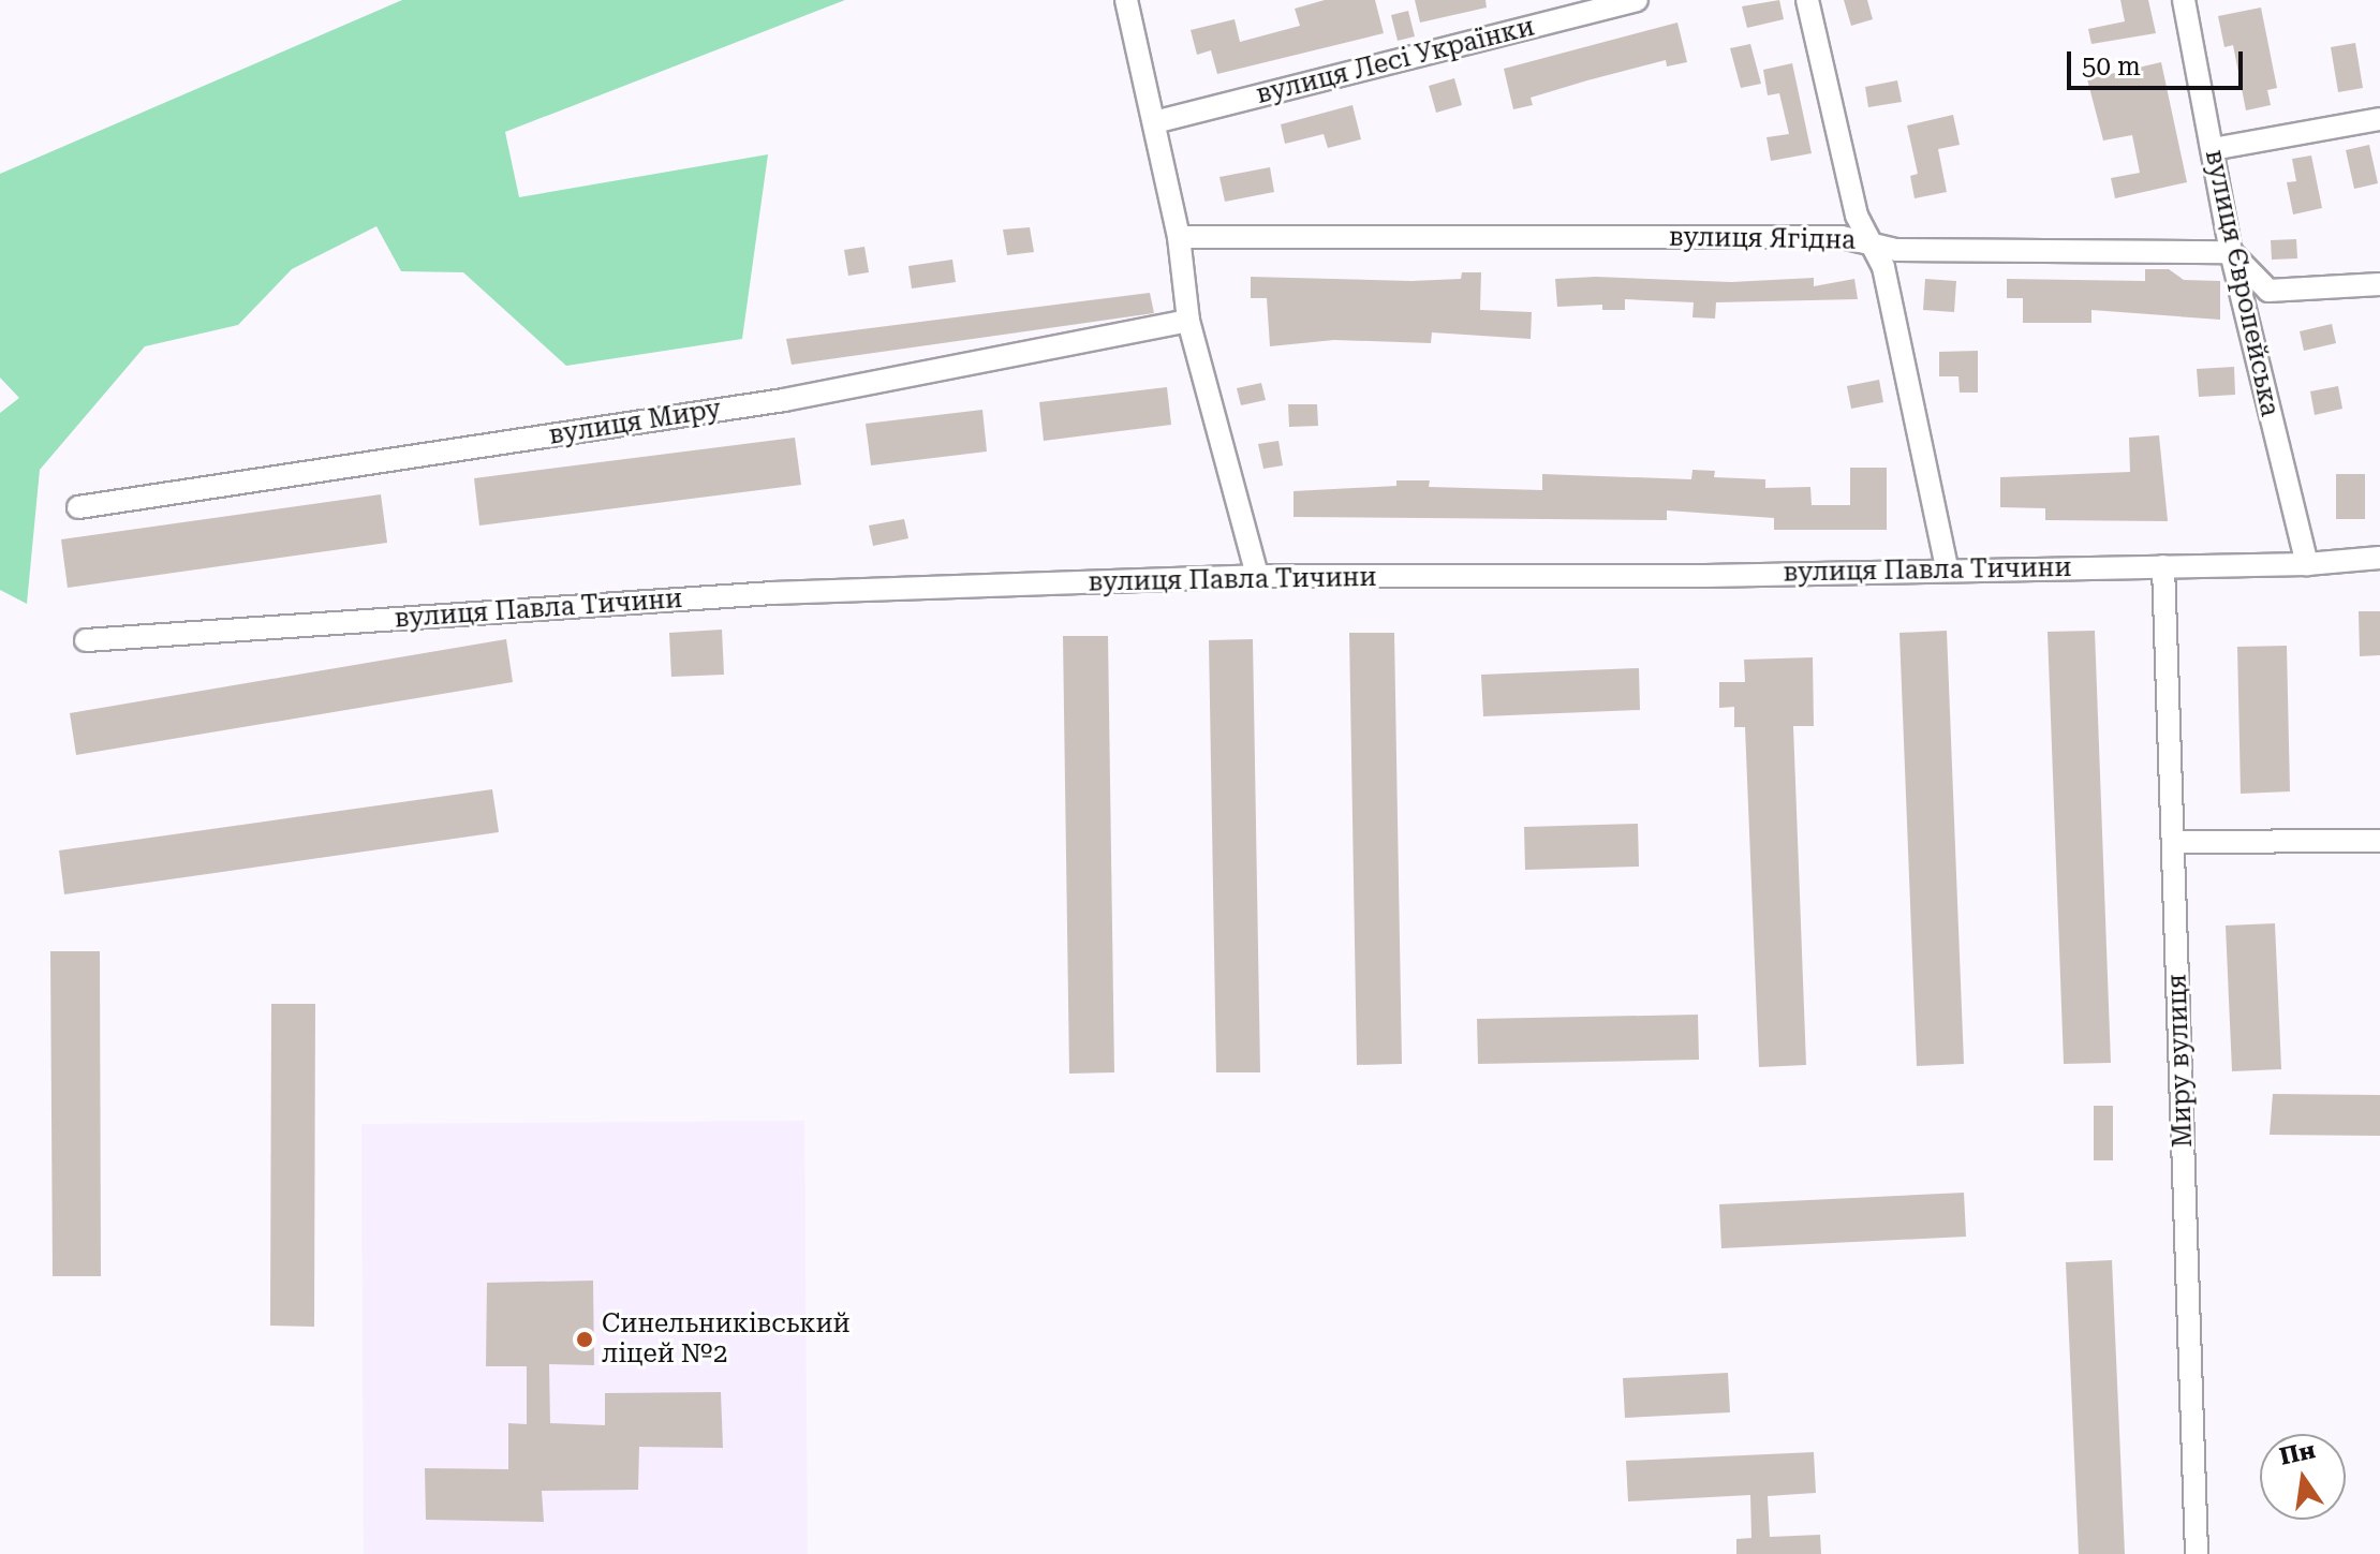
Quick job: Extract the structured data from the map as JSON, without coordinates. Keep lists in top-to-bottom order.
{
  "streets": {
    "street": [
      "вулиця Лесі Українки",
      "вулиця Ягідна",
      "вулиця Європейська",
      "вулиця Миру",
      "вулиця Павла Тичини",
      "Миру вулиця"
    ]
  },
  "crossings": [
    ["вулиця Ягідна", "вулиця Європейська"],
    ["вулиця Європейська", "вулиця Павла Тичини"],
    ["вулиця Павла Тичини", "Миру вулиця"]
  ],
  "places": ["Синельниківський ліцей №2"],
  "scale_bar": "50 m",
  "north": "top"
}
